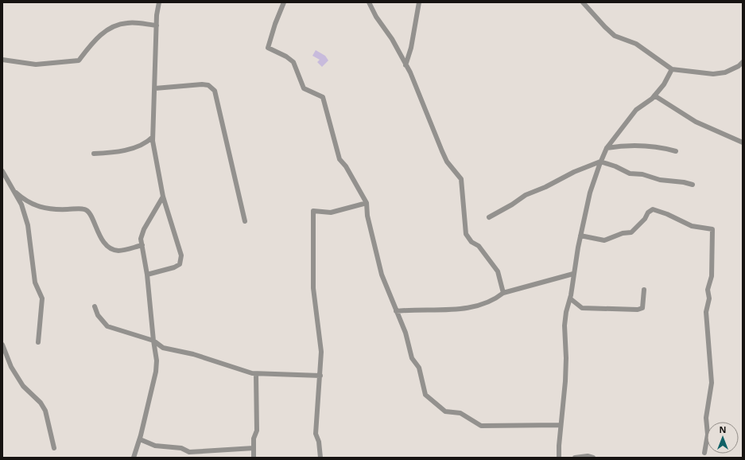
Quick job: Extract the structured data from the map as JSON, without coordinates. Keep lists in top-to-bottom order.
{
  "north": "top"
}
